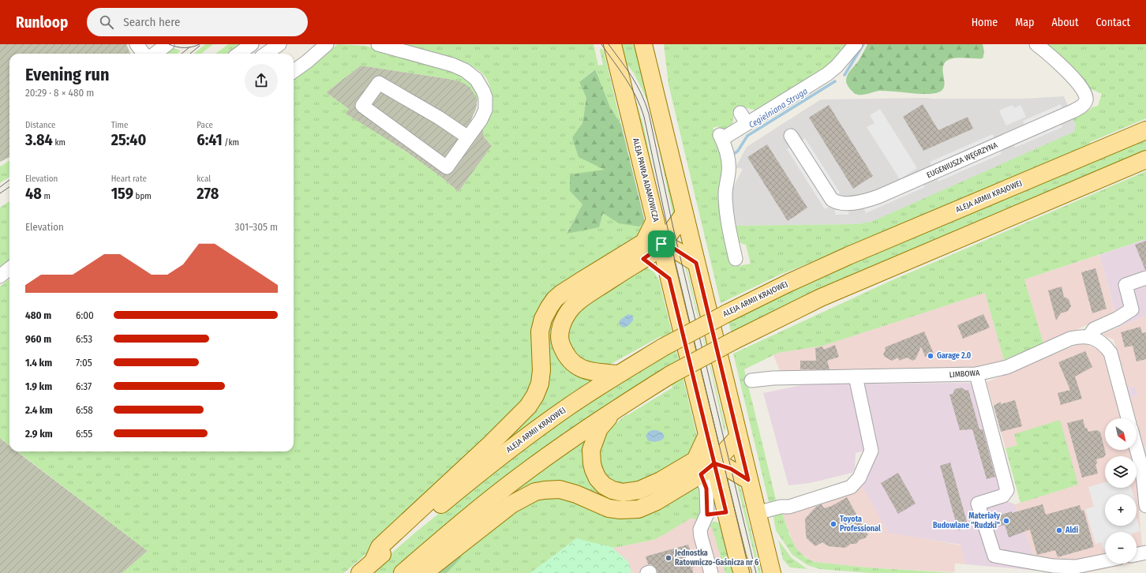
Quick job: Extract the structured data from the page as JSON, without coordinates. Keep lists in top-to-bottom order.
{
  "streets": {
    "main road": ["ALEJA PAWŁA ADAMOWICZA", "ALEJA ARMII KRAJOWEJ"],
    "street": ["EUGENIUSZA WĘGRZYNA", "LIMBOWA"]
  },
  "water": ["Cegielniana Struga"],
  "places": [
    "Garage 2.0",
    "Materiały Budowlane \"Rudzki\"",
    "Toyota Professional",
    "Aldi",
    "Jednostka Ratowniczo-Gaśnicza nr 6"
  ],
  "north": "bottom right",
  "page": {
    "header": "Runloop",
    "search": "Search here",
    "nav": [
      "Home",
      "Map",
      "About",
      "Contact"
    ],
    "heading": ["Evening run", "20:29 · 8 × 480 m"],
    "stats": [
      ["Distance", "3.84 km"],
      ["Time", "25:40"],
      ["Pace", "6:41 /km"],
      ["Elevation", "48 m"],
      ["Heart rate", "159 bpm"],
      ["kcal", "278"]
    ],
    "chart": ["Elevation", "301–305 m"],
    "list": [
      {
        "name": "480 m",
        "note": "6:00"
      },
      {
        "name": "960 m",
        "note": "6:53"
      },
      {
        "name": "1.4 km",
        "note": "7:05"
      },
      {
        "name": "1.9 km",
        "note": "6:37"
      },
      {
        "name": "2.4 km",
        "note": "6:58"
      },
      {
        "name": "2.9 km",
        "note": "6:55"
      }
    ],
    "map_buttons": ["+", "−"]
  }
}
